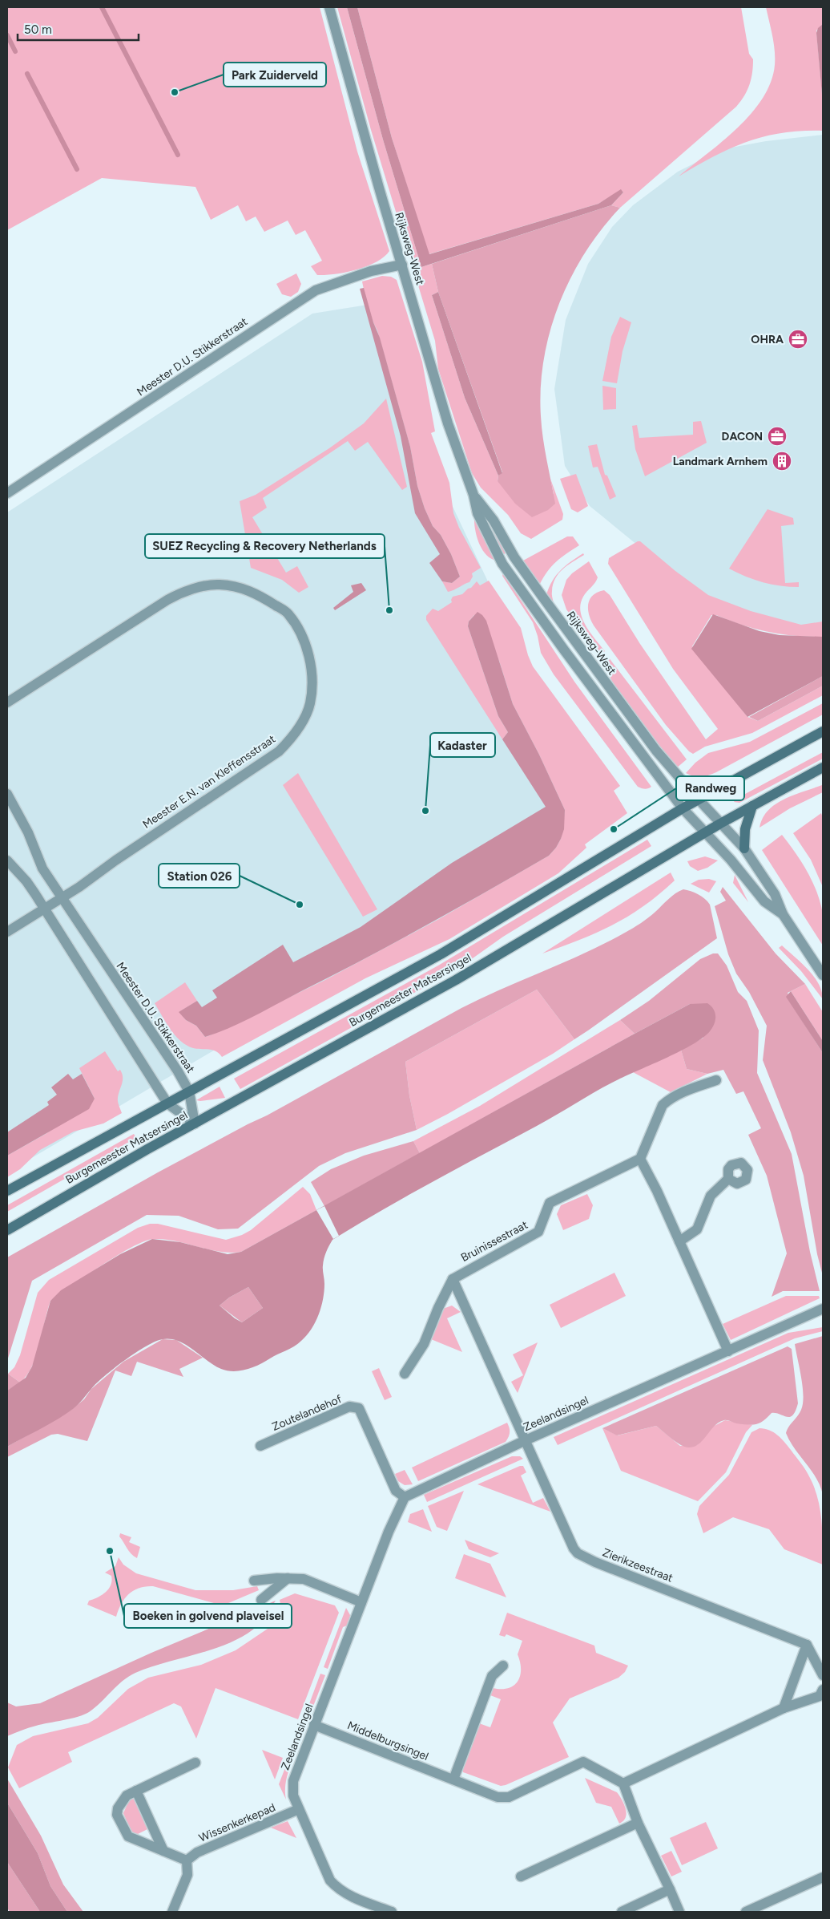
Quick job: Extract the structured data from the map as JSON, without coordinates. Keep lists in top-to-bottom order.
{
  "streets": {
    "main road": ["Burgemeester Matsersingel"],
    "street": [
      "Rijksweg-West",
      "Meester D.U. Stikkerstraat",
      "Meester E.N. van Kleffensstraat",
      "Bruinissestraat",
      "Zoutelandehof",
      "Zeelandsingel",
      "Zierikzeestraat",
      "Middelburgsingel",
      "Wissenkerkepad"
    ]
  },
  "crossings": [
    ["Rijksweg-West", "Meester D.U. Stikkerstraat"],
    ["Rijksweg-West", "Burgemeester Matsersingel"],
    ["Meester D.U. Stikkerstraat", "Meester E.N. van Kleffensstraat"],
    ["Meester D.U. Stikkerstraat", "Burgemeester Matsersingel"],
    ["Zoutelandehof", "Zeelandsingel"],
    ["Zeelandsingel", "Zierikzeestraat"],
    ["Zeelandsingel", "Middelburgsingel"],
    ["Zeelandsingel", "Wissenkerkepad"]
  ],
  "places": {
    "other": [
      "Park Zuiderveld",
      "SUEZ Recycling & Recovery Netherlands",
      "Kadaster",
      "Randweg",
      "Station 026",
      "Boeken in golvend plaveisel"
    ],
    "office": ["OHRA", "DACON"],
    "building": ["Landmark Arnhem"]
  },
  "scale_bar": "50 m"
}
